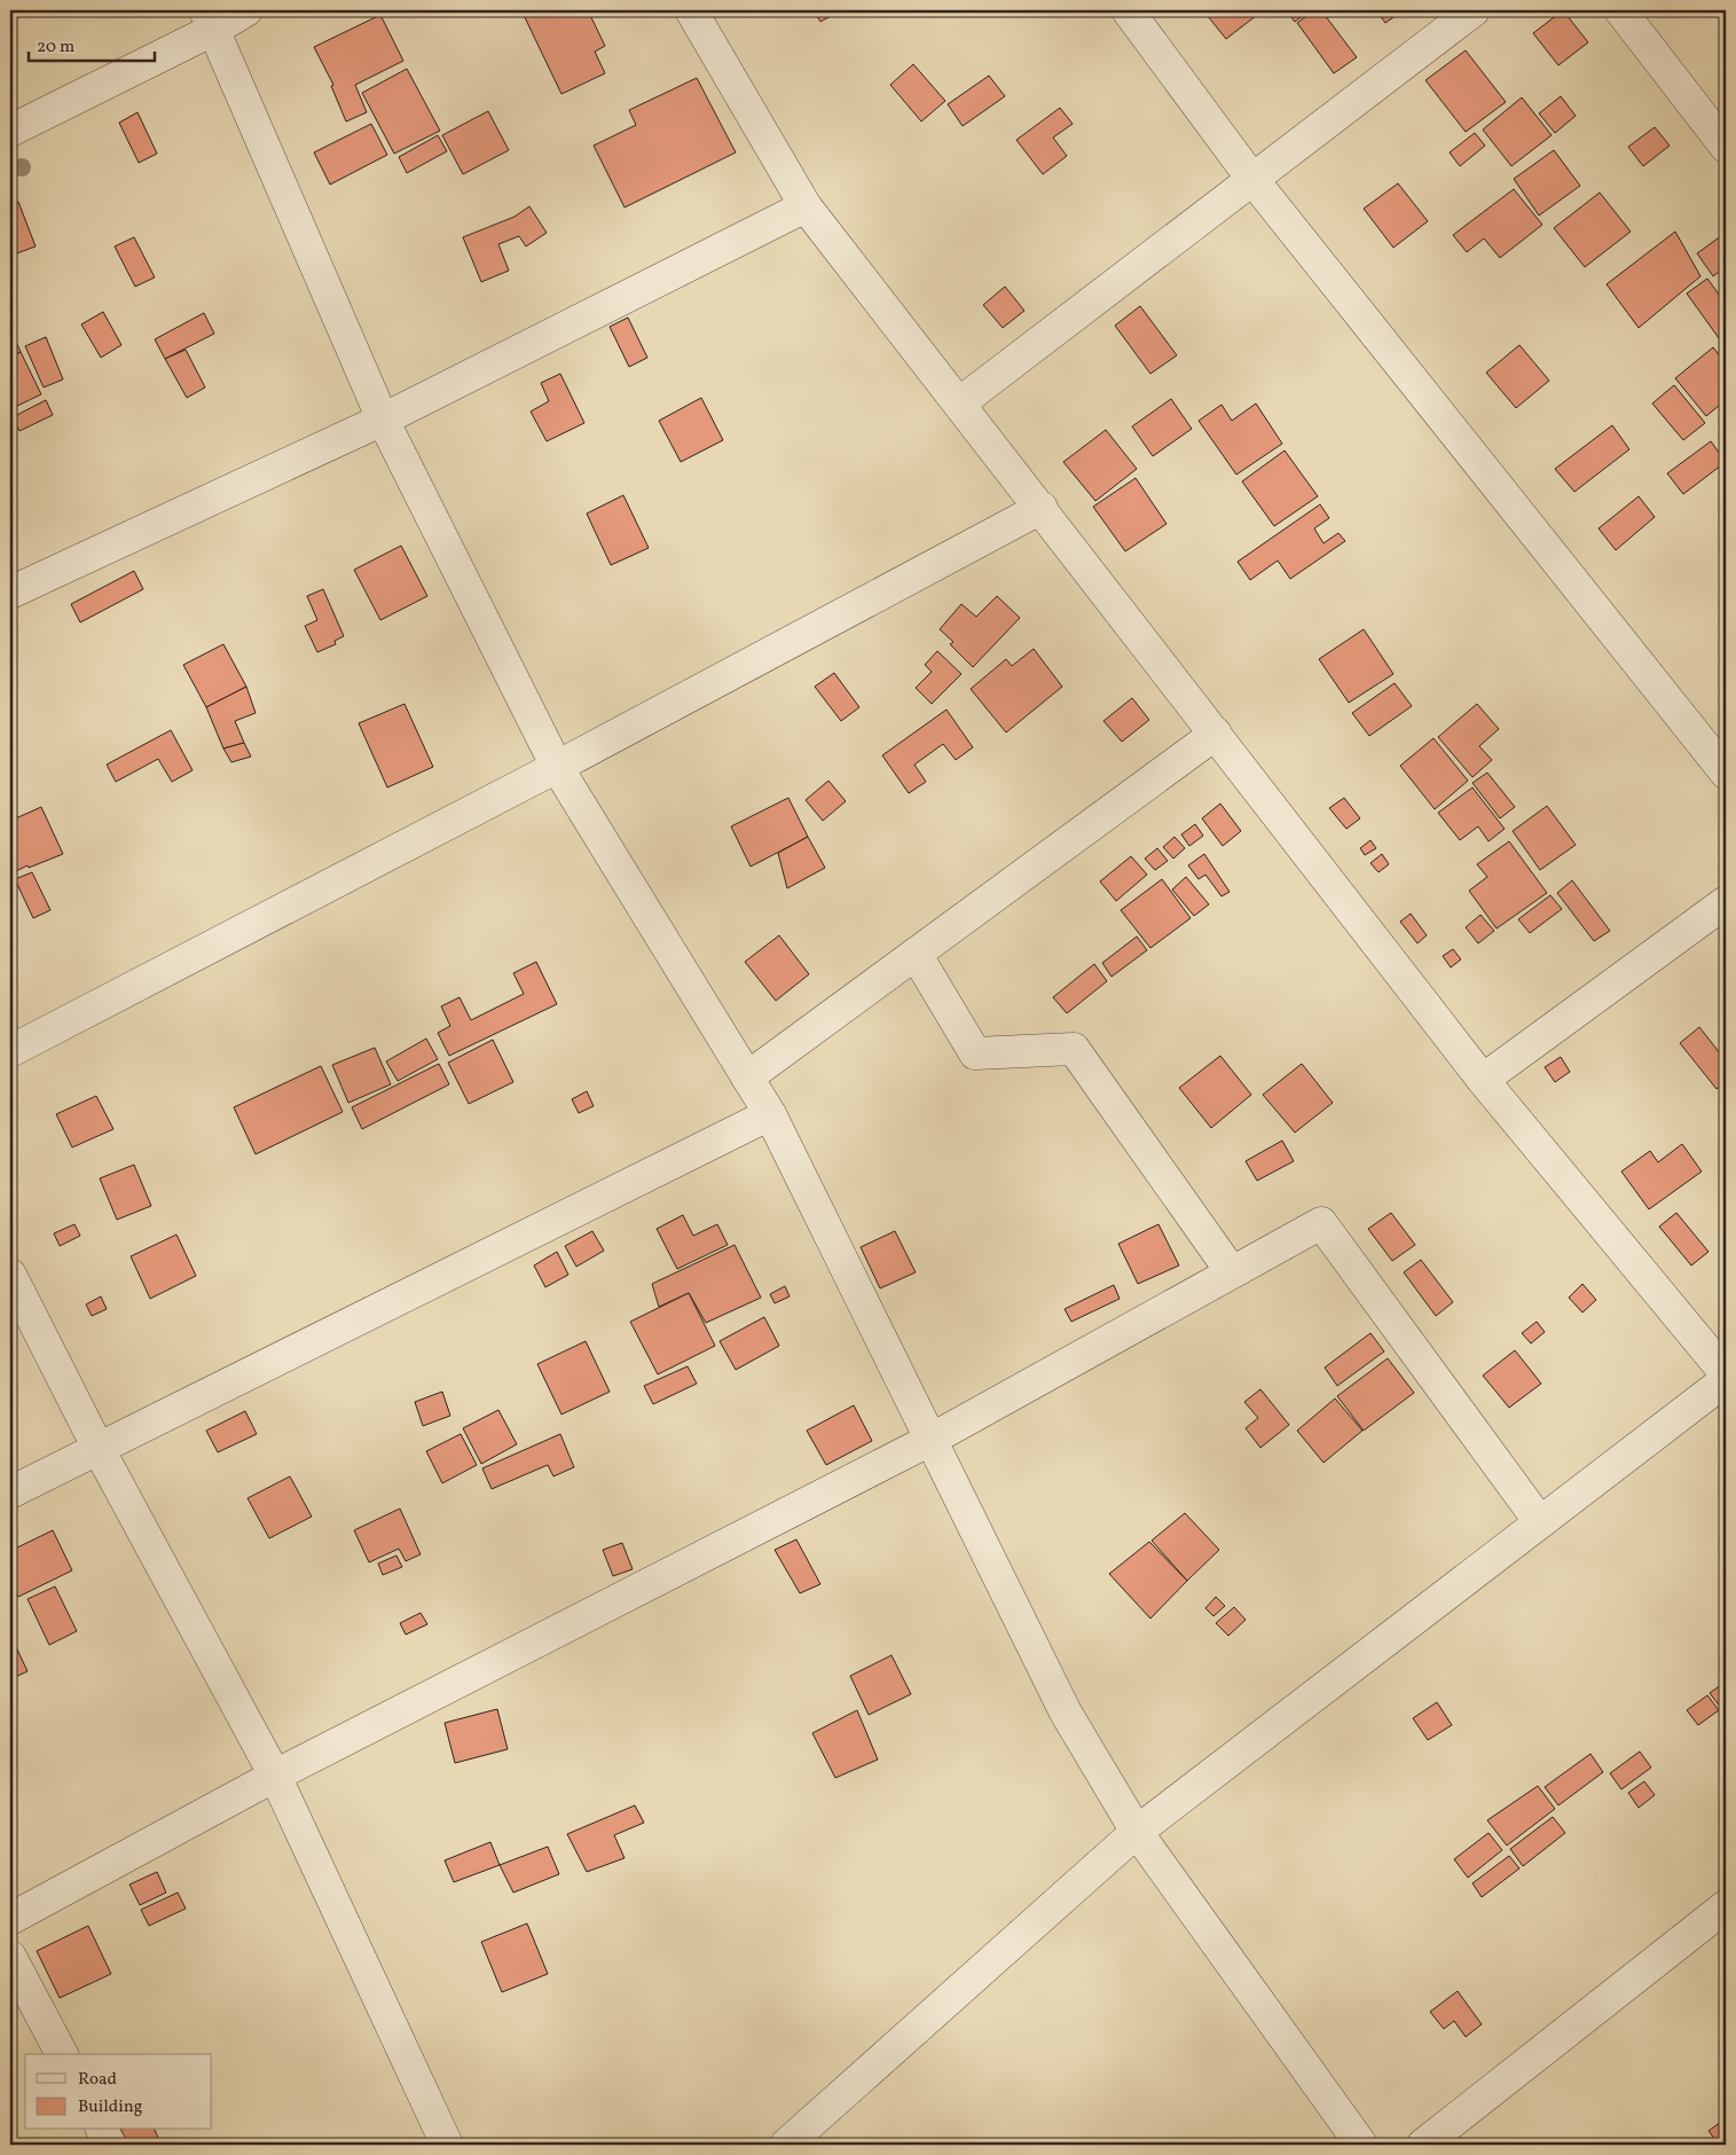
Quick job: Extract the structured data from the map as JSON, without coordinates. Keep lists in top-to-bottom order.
{
  "legend": ["Road", "Building"],
  "scale_bar": "20 m"
}
